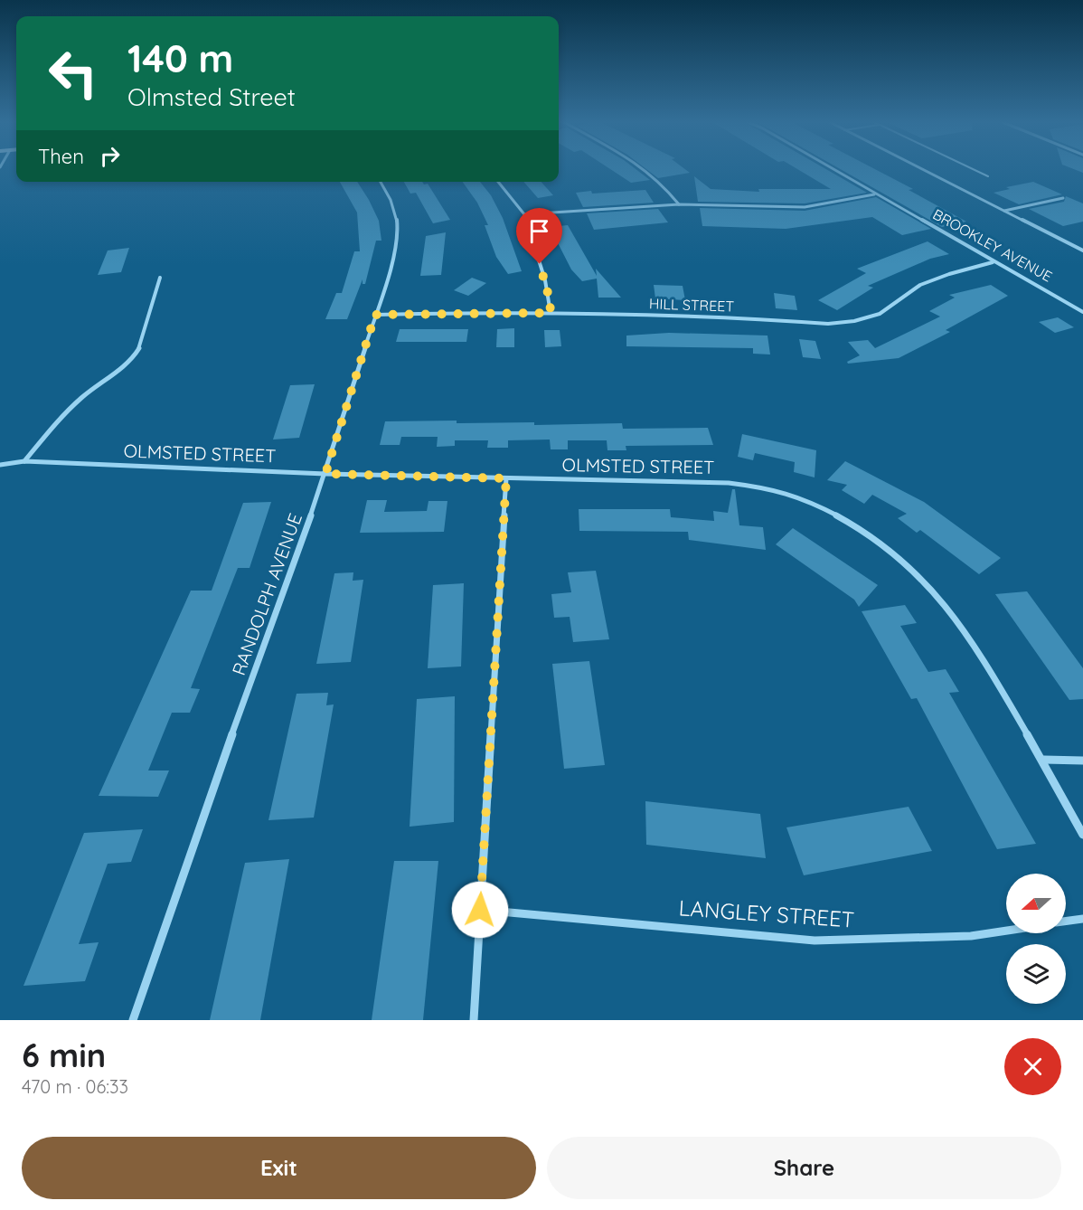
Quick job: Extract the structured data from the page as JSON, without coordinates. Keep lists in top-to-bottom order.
{
  "streets": {
    "street": [
      "BROOKLEY AVENUE",
      "HILL STREET",
      "OLMSTED STREET",
      "RANDOLPH AVENUE",
      "LANGLEY STREET"
    ]
  },
  "crossings": [
    ["BROOKLEY AVENUE", "HILL STREET"],
    ["HILL STREET", "RANDOLPH AVENUE"],
    ["OLMSTED STREET", "RANDOLPH AVENUE"]
  ],
  "north": "left",
  "page": {
    "turn": ["140 m", "Olmsted Street"],
    "then": "Then",
    "heading": ["6 min", "470 m · 06:33"],
    "buttons": ["Exit", "Share"]
  }
}
